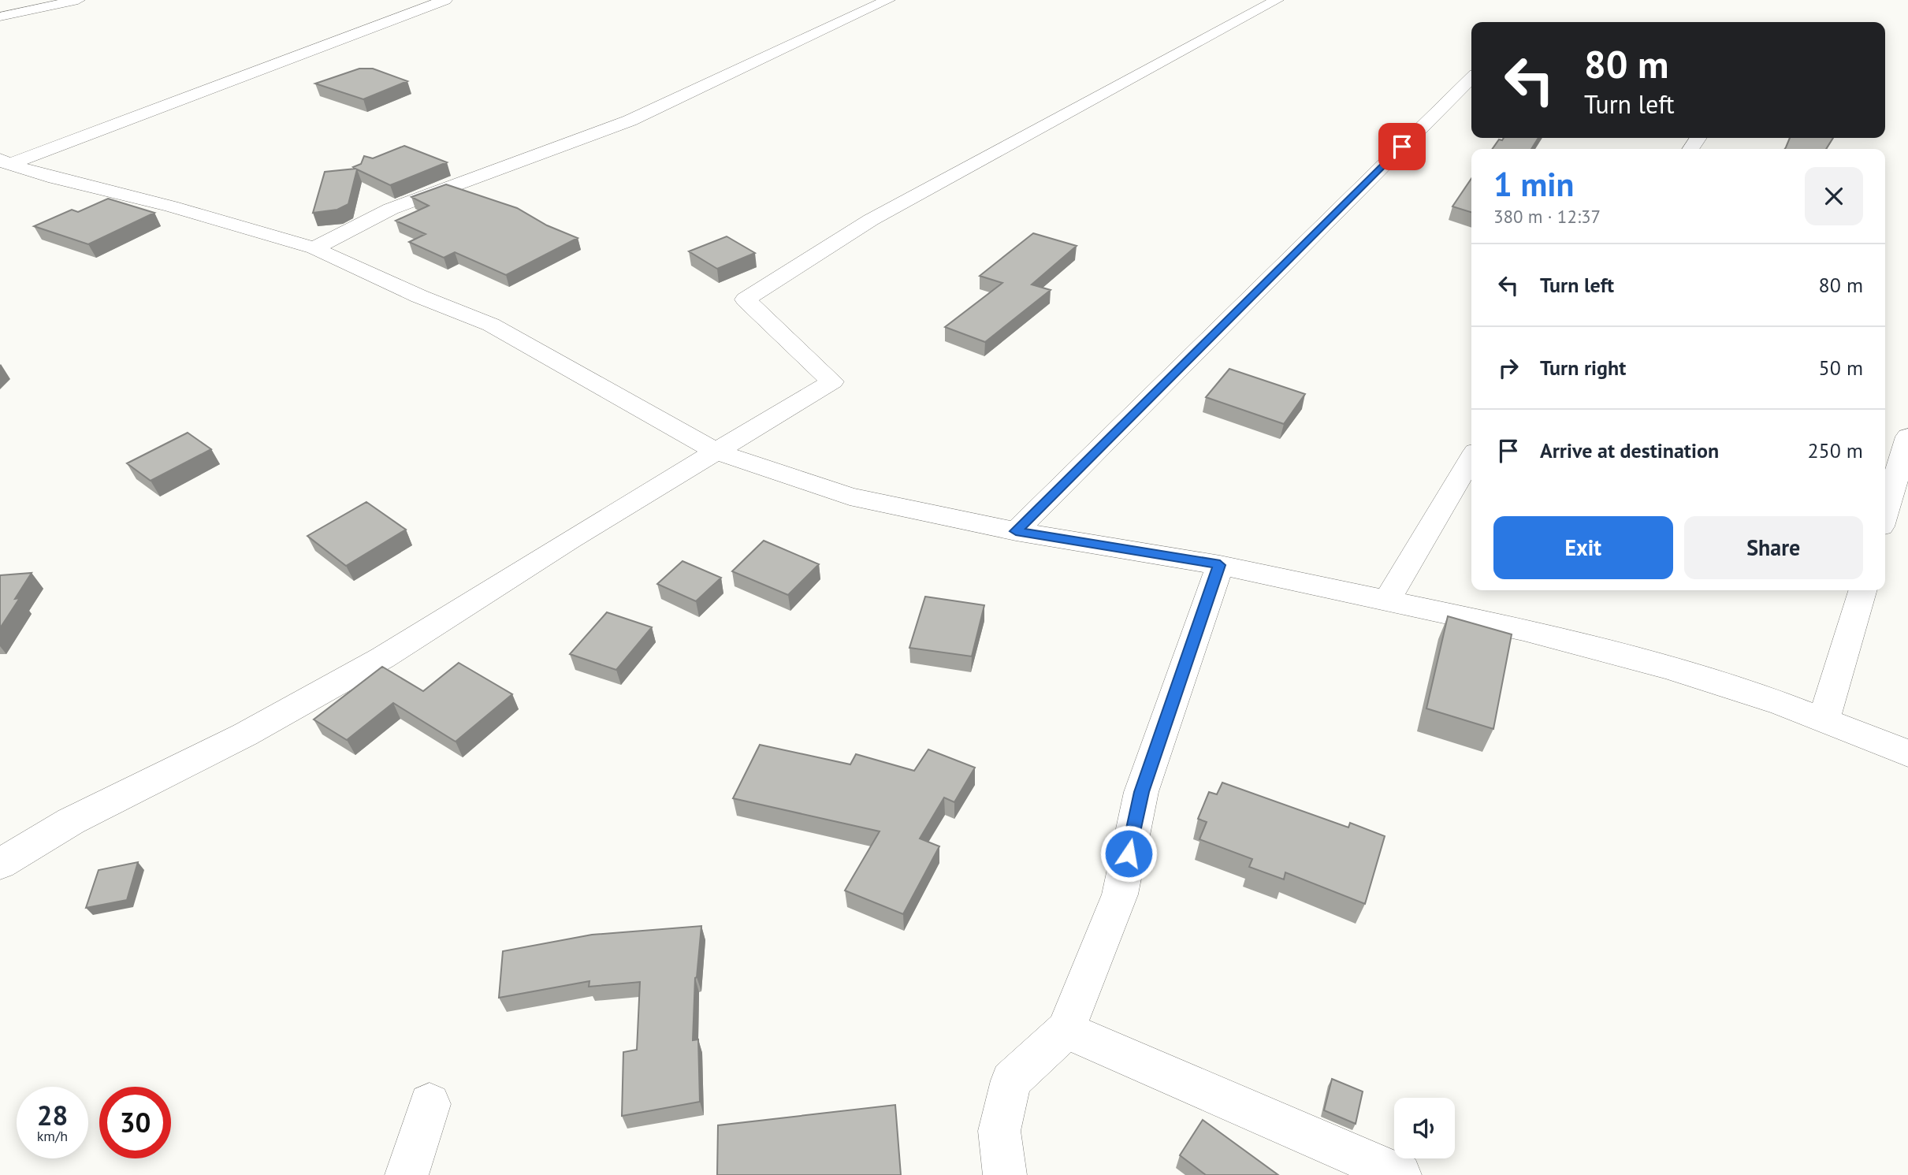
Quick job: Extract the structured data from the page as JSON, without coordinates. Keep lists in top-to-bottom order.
{
  "page": {
    "turn": ["80 m", "Turn left"],
    "heading": ["1 min", "380 m · 12:37"],
    "list": [
      {
        "name": "Turn left",
        "value": "80 m"
      },
      {
        "name": "Turn right",
        "value": "50 m"
      },
      {
        "name": "Arrive at destination",
        "value": "250 m"
      }
    ],
    "buttons": ["Exit", "Share"],
    "speed": "28 km/h",
    "limit": "30"
  }
}
